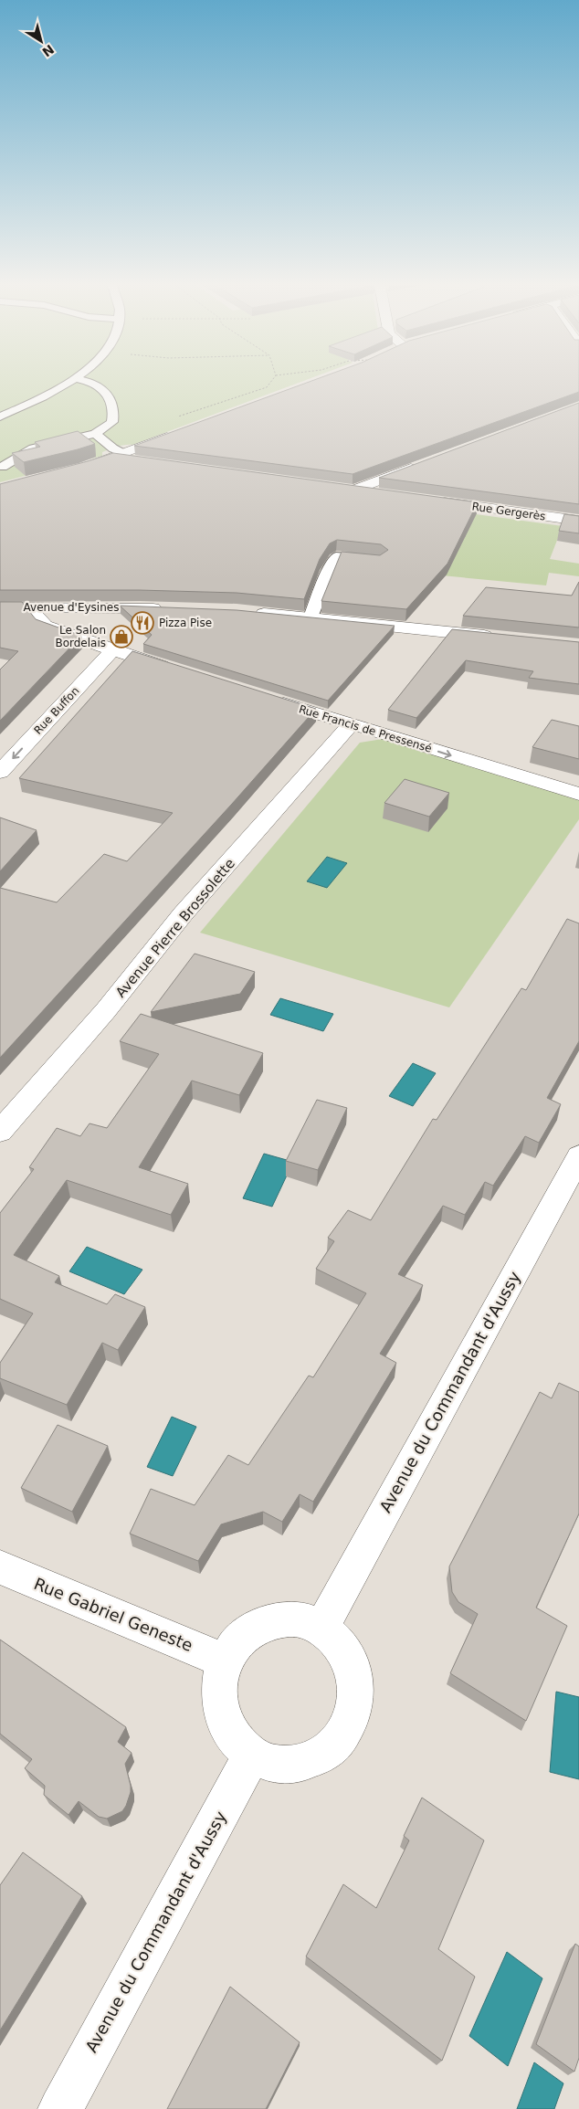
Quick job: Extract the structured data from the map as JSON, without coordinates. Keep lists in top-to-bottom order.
{
  "streets": {
    "street": [
      "Rue Gergerès",
      "Avenue d'Eysines",
      "Rue Buffon",
      "Rue Francis de Pressensé",
      "Avenue Pierre Brossolette",
      "Avenue du Commandant d'Aussy",
      "Rue Gabriel Geneste"
    ]
  },
  "crossings": [
    ["Rue Francis de Pressensé", "Avenue Pierre Brossolette"],
    ["Avenue du Commandant d'Aussy", "Rue Gabriel Geneste"]
  ],
  "one_way": ["Rue Buffon"],
  "places": {
    "restaurant": ["Pizza Pise"],
    "shop": ["Le Salon Bordelais"]
  },
  "north": "bottom right"
}
